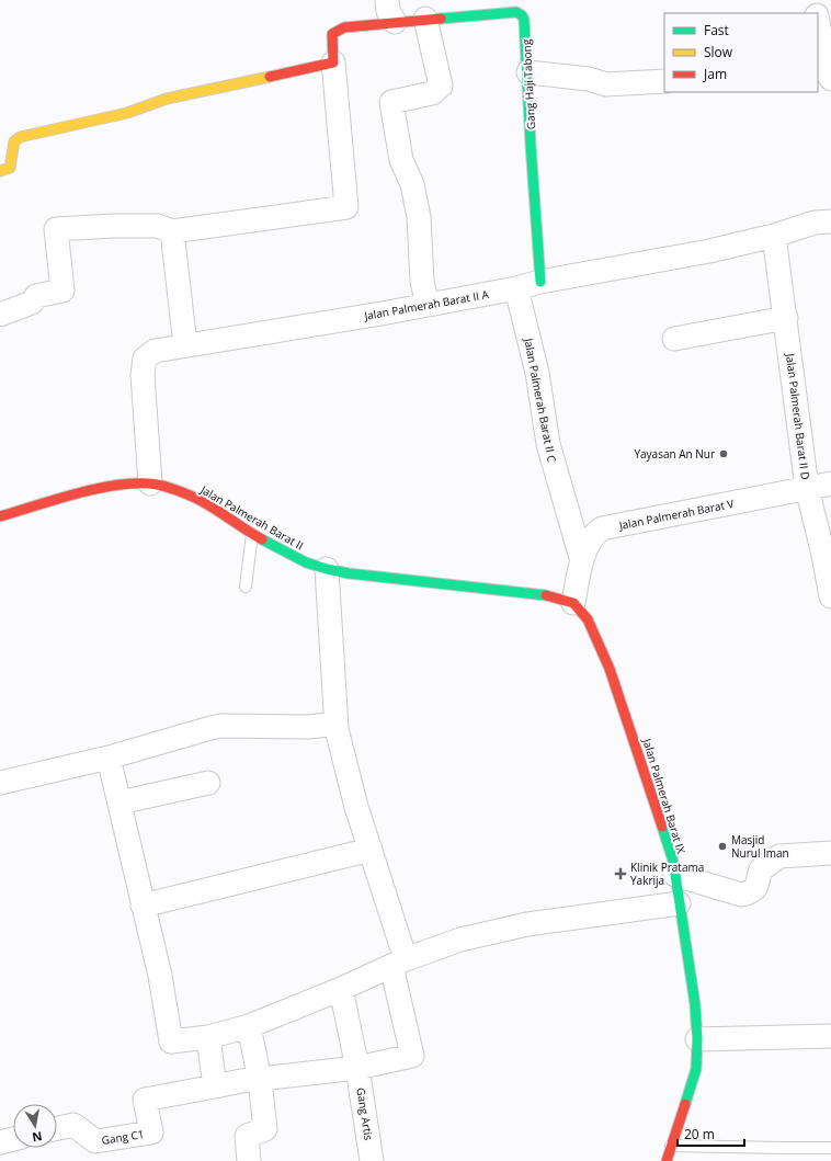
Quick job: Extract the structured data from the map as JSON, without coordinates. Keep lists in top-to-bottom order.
{
  "streets": {
    "street": [
      "Gang Haji Tabong",
      "Jalan Palmerah Barat II A",
      "Jalan Palmerah Barat II C",
      "Jalan Palmerah Barat II D",
      "Jalan Palmerah Barat V",
      "Jalan Palmerah Barat II",
      "Jalan Palmerah Barat IX",
      "Gang Artis",
      "Gang C1"
    ]
  },
  "crossings": [
    ["Gang Haji Tabong", "Jalan Palmerah Barat II A"],
    ["Jalan Palmerah Barat II A", "Jalan Palmerah Barat II C"],
    ["Jalan Palmerah Barat II A", "Jalan Palmerah Barat II D"],
    ["Jalan Palmerah Barat II A", "Jalan Palmerah Barat II"],
    ["Jalan Palmerah Barat II C", "Jalan Palmerah Barat V"],
    ["Jalan Palmerah Barat II D", "Jalan Palmerah Barat V"],
    ["Jalan Palmerah Barat V", "Jalan Palmerah Barat II"],
    ["Jalan Palmerah Barat V", "Jalan Palmerah Barat IX"],
    ["Jalan Palmerah Barat II", "Jalan Palmerah Barat IX"],
    ["Gang Artis", "Gang C1"]
  ],
  "places": {
    "other": ["Yayasan An Nur", "Masjid Nurul Iman"],
    "health": ["Klinik Pratama Yakrija"]
  },
  "legend": ["Fast", "Slow", "Jam"],
  "scale_bar": "20 m",
  "north": "bottom"
}
